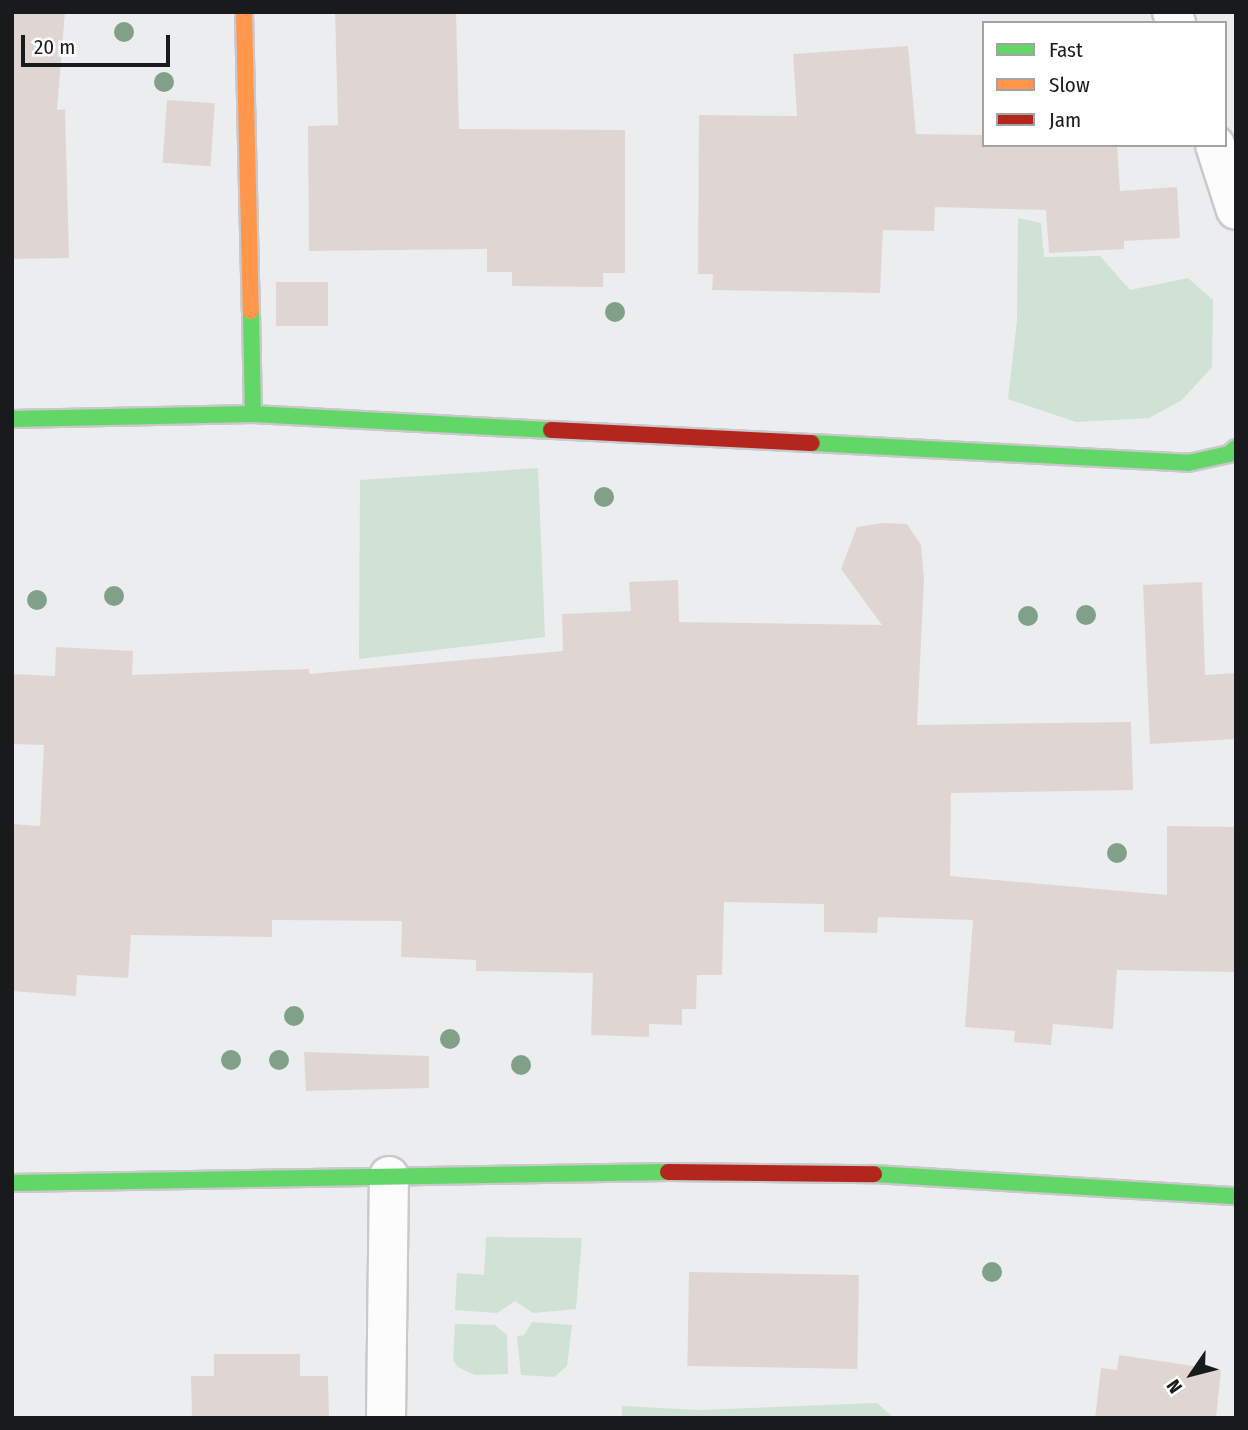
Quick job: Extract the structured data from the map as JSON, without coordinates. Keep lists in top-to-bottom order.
{
  "legend": ["Fast", "Slow", "Jam"],
  "scale_bar": "20 m",
  "north": "bottom left"
}
